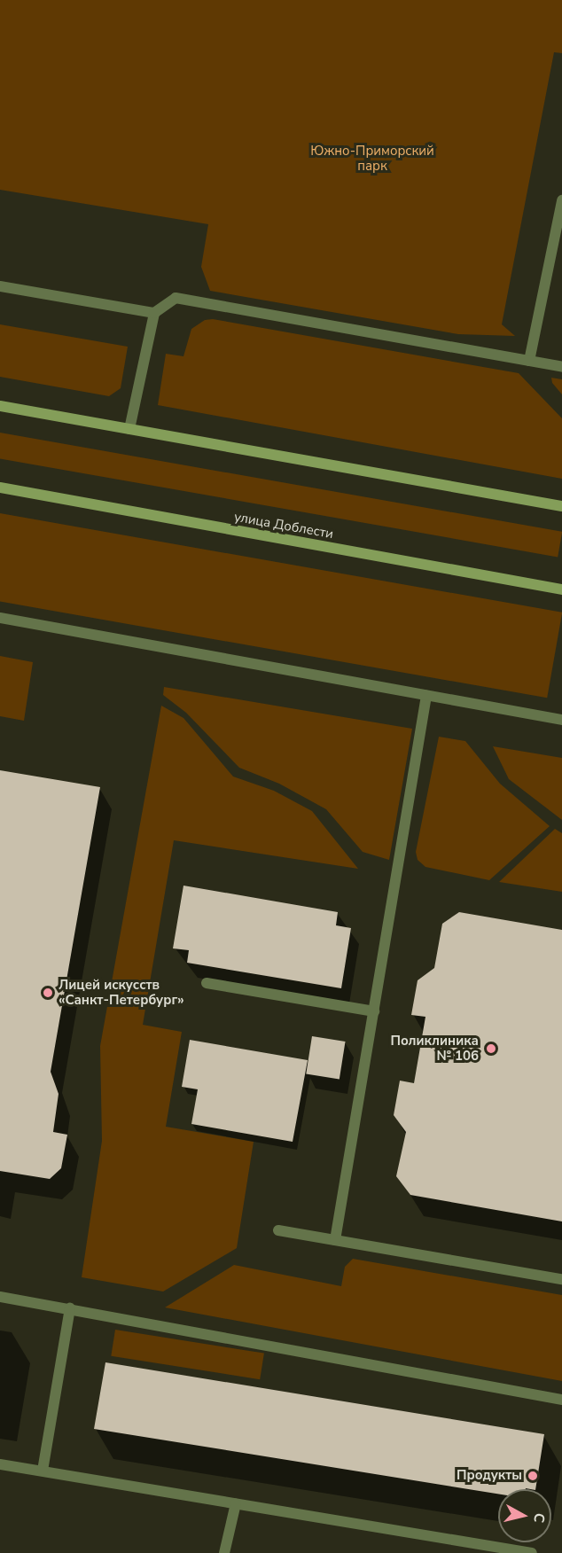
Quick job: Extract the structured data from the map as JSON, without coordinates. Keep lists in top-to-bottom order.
{
  "streets": {
    "main road": ["улица Доблести"]
  },
  "parks": ["Южно-Приморский парк"],
  "places": ["Лицей искусств «Санкт-Петербург»", "Поликлиника № 106", "Продукты"],
  "north": "right"
}
